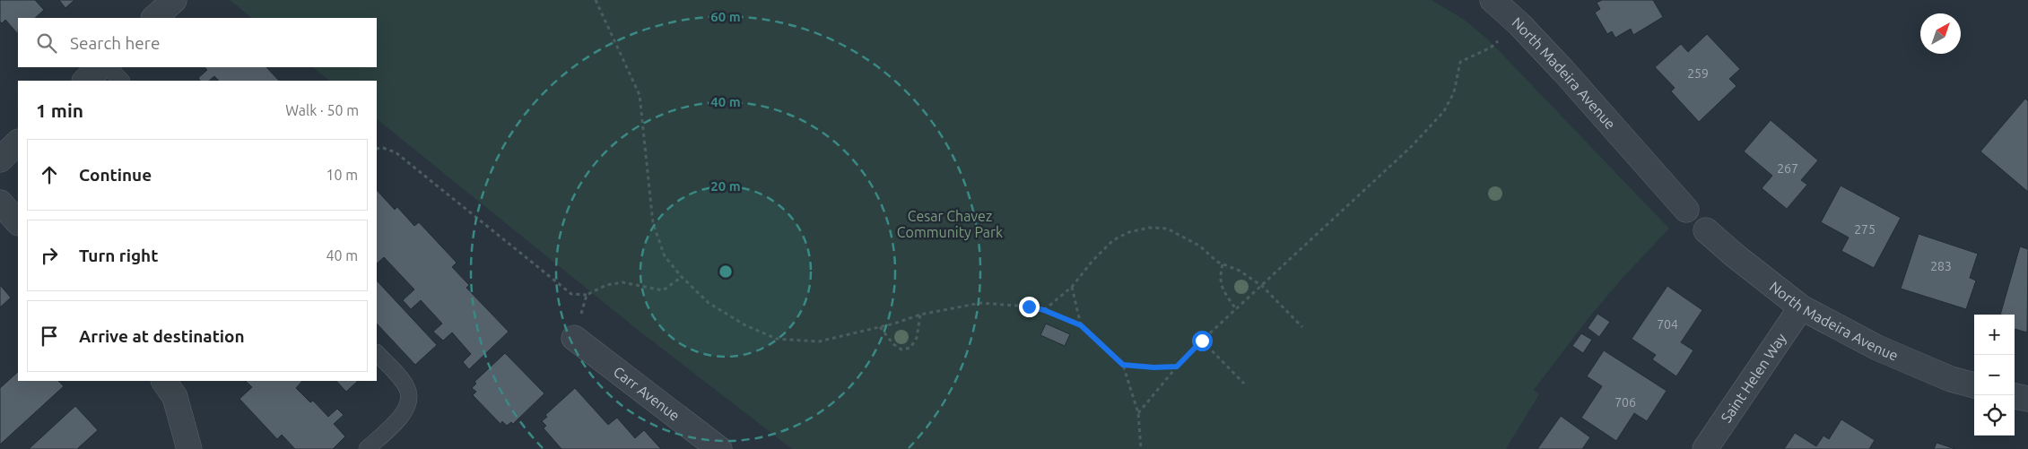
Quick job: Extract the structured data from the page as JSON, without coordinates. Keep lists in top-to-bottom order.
{
  "streets": {
    "street": ["North Madeira Avenue", "Saint Helen Way", "Carr Avenue"]
  },
  "crossings": [
    ["North Madeira Avenue", "Saint Helen Way"]
  ],
  "parks": ["Cesar Chavez Community Park"],
  "house_numbers": [
    "259",
    "267",
    "275",
    "283",
    "704",
    "706"
  ],
  "north": "top right",
  "page": {
    "search": "Search here",
    "heading": ["1 min", "Walk · 50 m"],
    "list": [
      ["Continue", "10 m"],
      ["Turn right", "40 m"],
      "Arrive at destination"
    ],
    "map_buttons": ["+", "−"]
  },
  "rings": ["60 m", "40 m", "20 m"]
}
